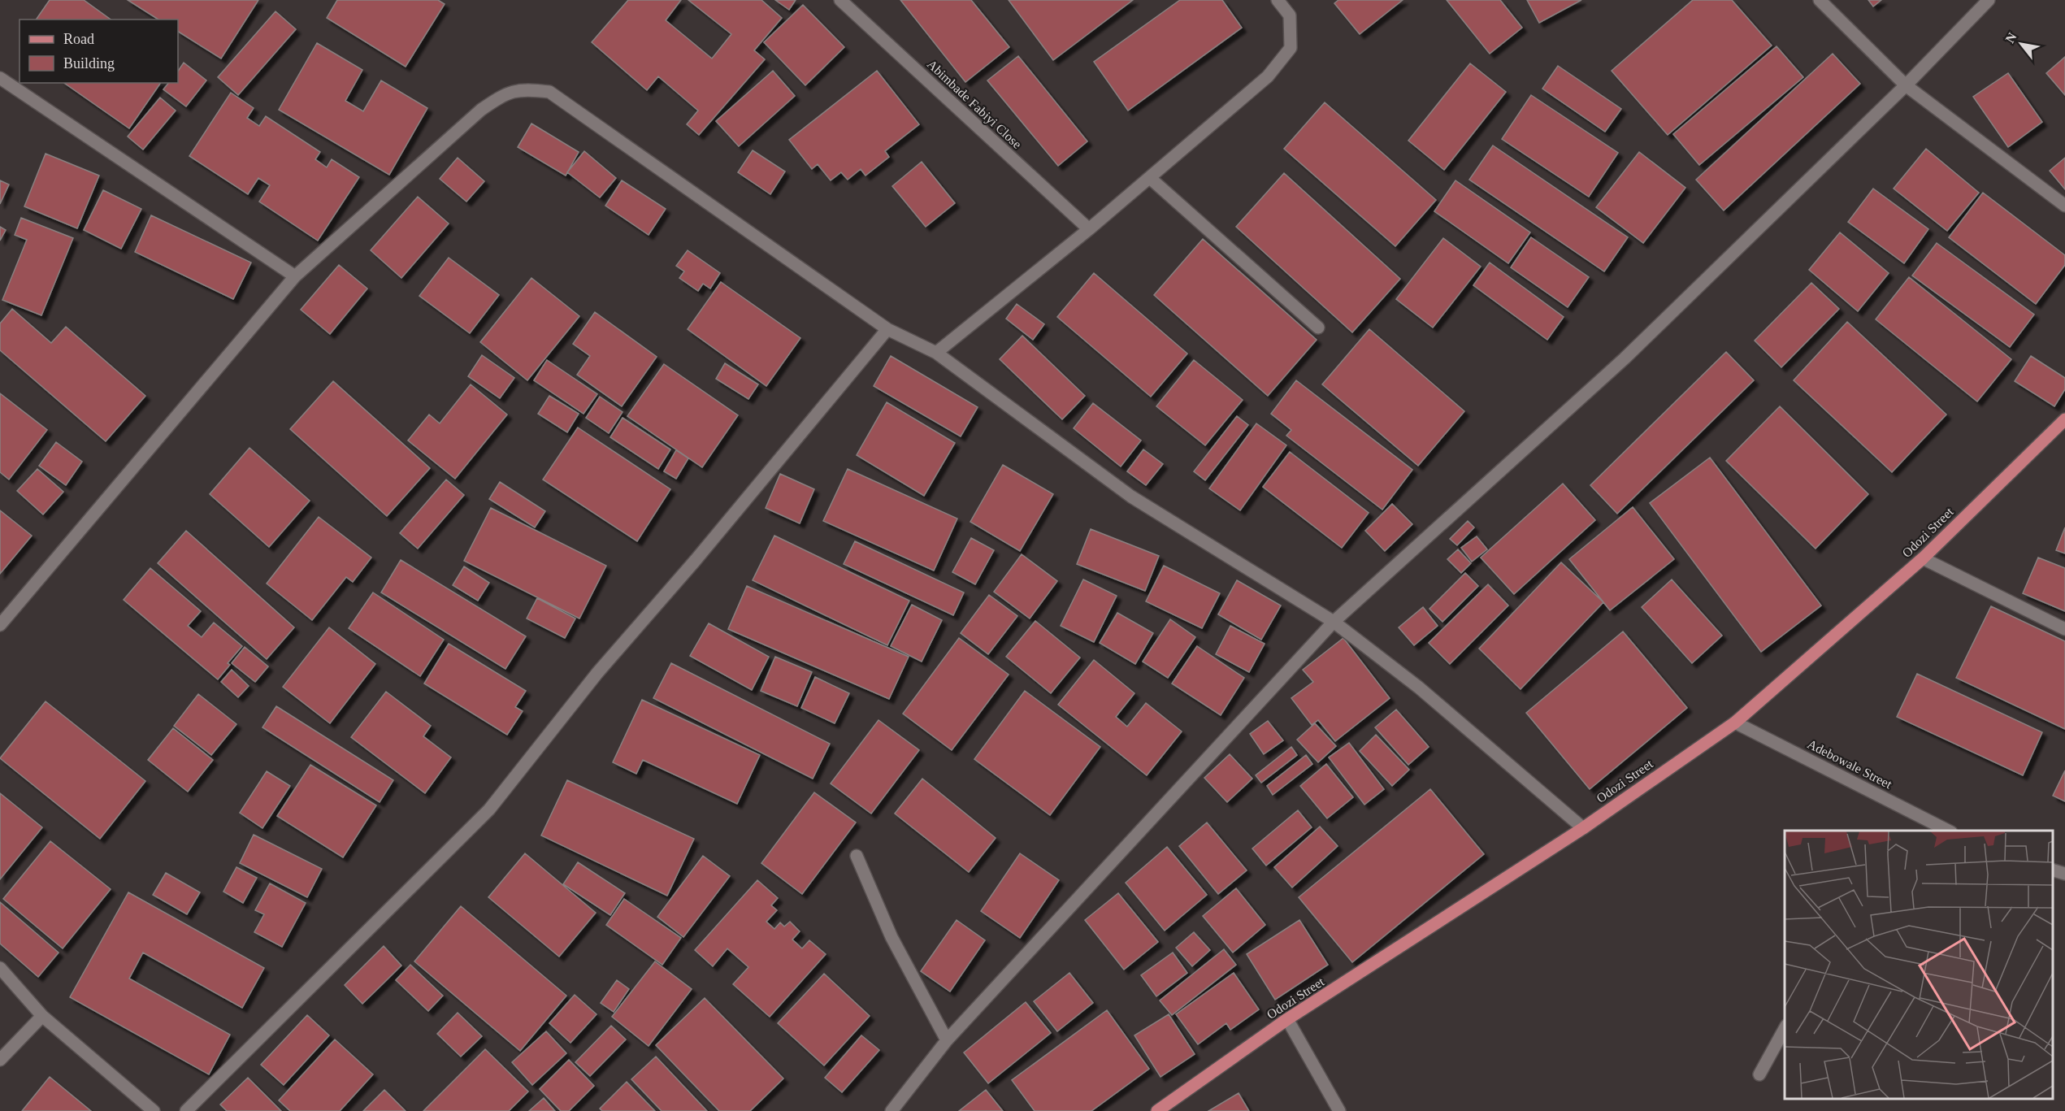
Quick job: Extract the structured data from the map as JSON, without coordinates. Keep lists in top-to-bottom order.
{
  "streets": {
    "main road": ["Odozi Street"],
    "street": ["Abimbade Fabiyi Close", "Adebowale Street"]
  },
  "crossings": [
    ["Odozi Street", "Adebowale Street"]
  ],
  "legend": ["Road", "Building"],
  "north": "top left"
}
